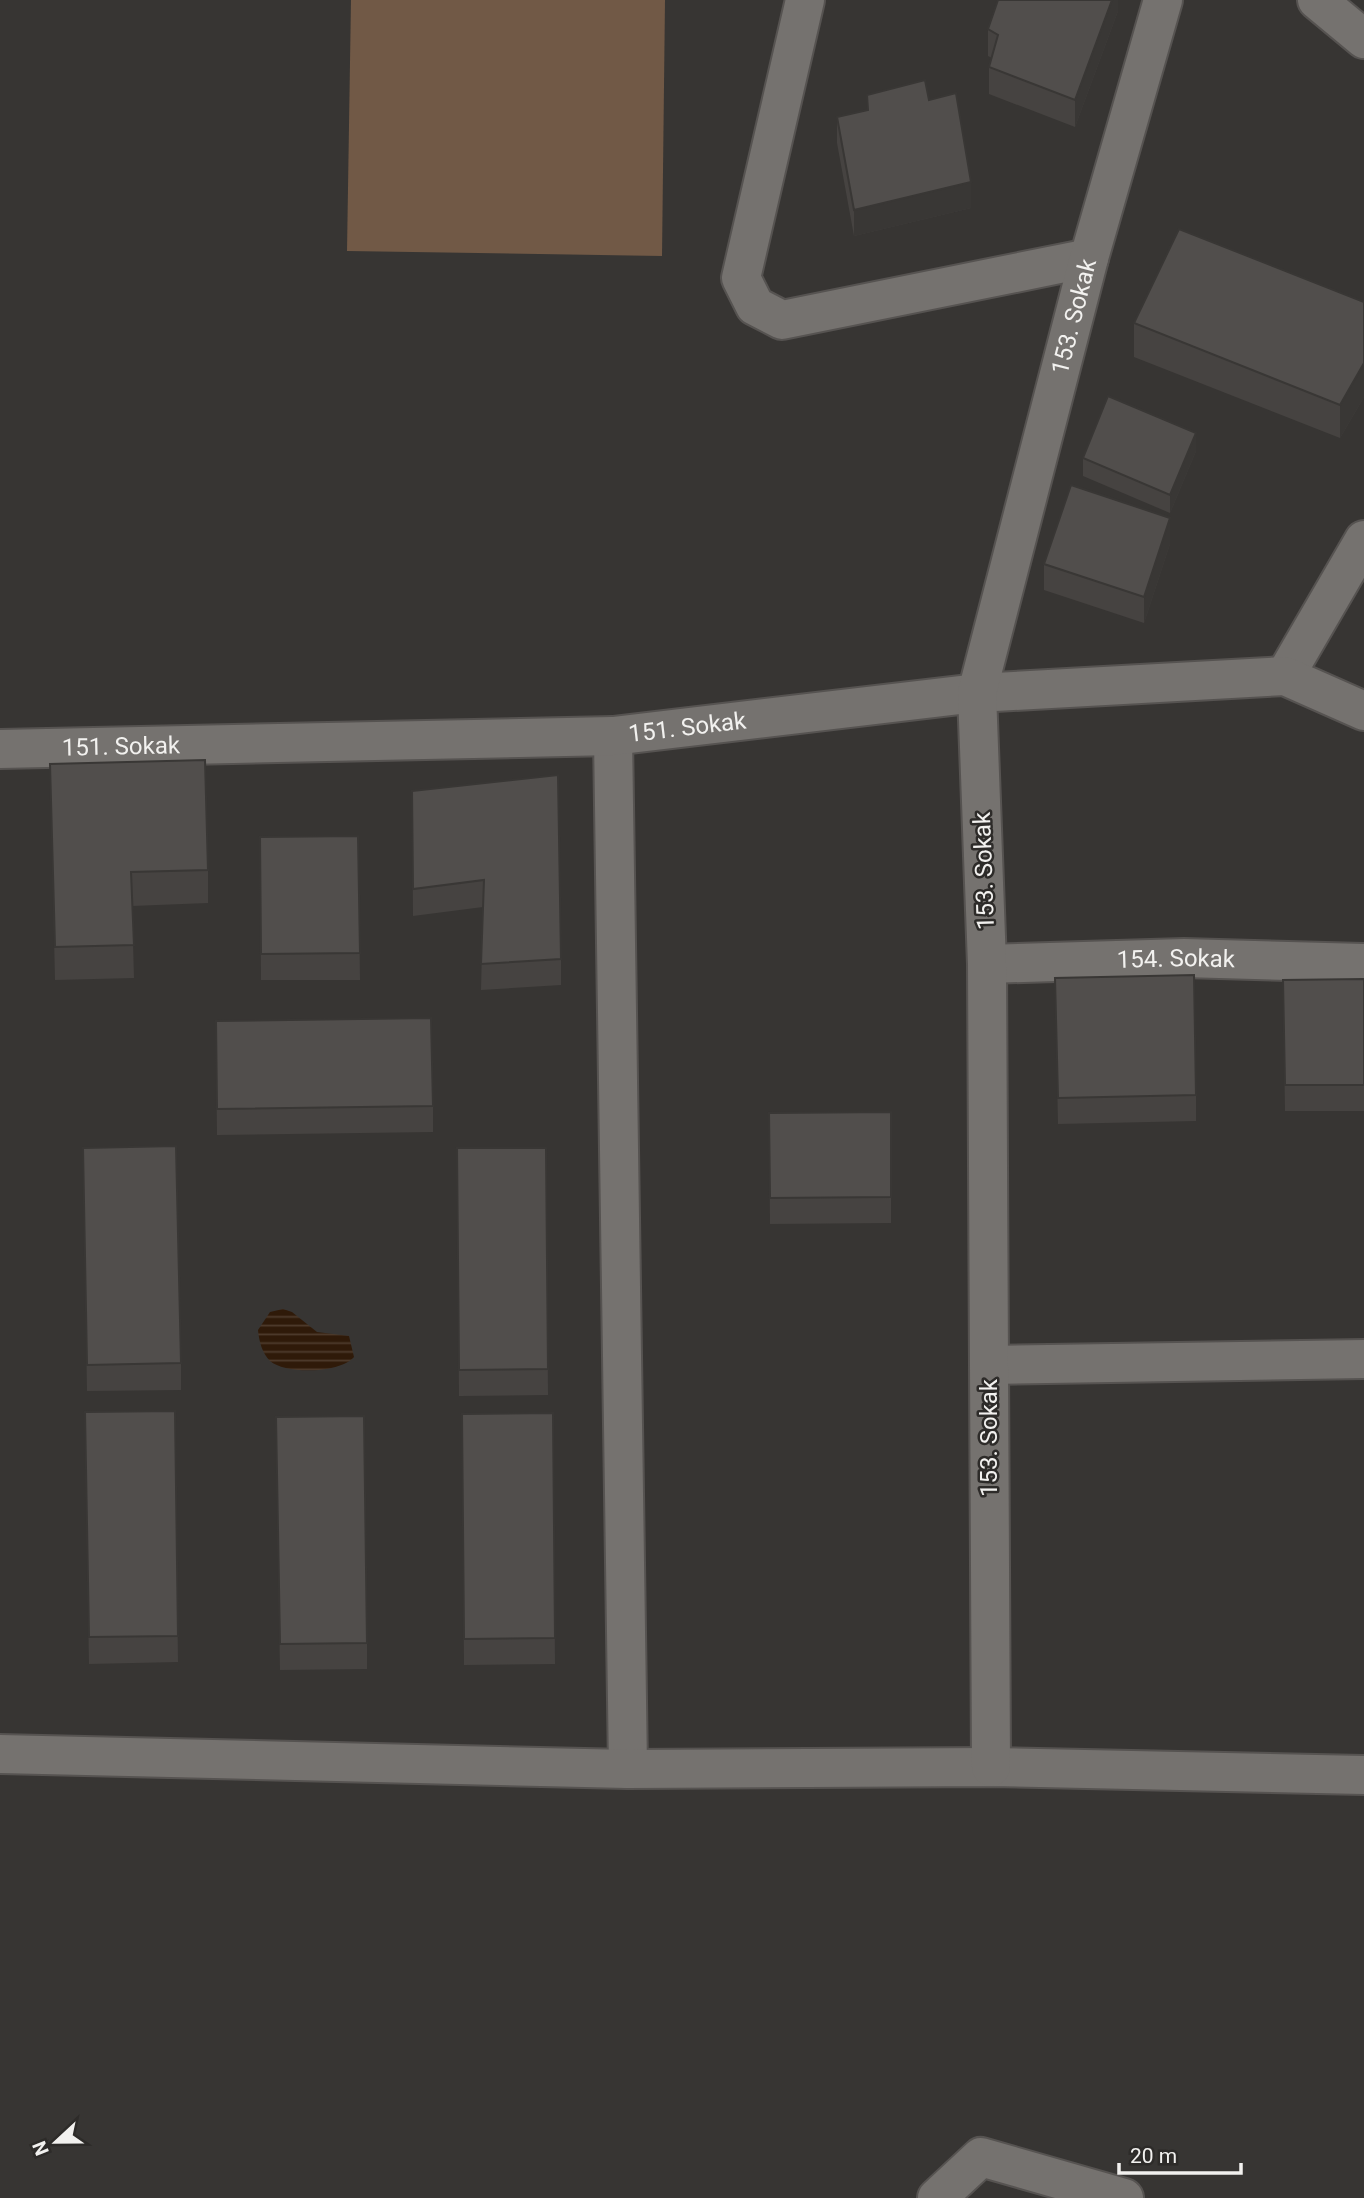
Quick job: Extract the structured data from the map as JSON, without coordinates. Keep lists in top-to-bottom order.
{
  "streets": {
    "street": ["153. Sokak", "151. Sokak", "154. Sokak"]
  },
  "crossings": [
    ["153. Sokak", "151. Sokak"],
    ["153. Sokak", "154. Sokak"]
  ],
  "scale_bar": "20 m",
  "north": "left"
}
